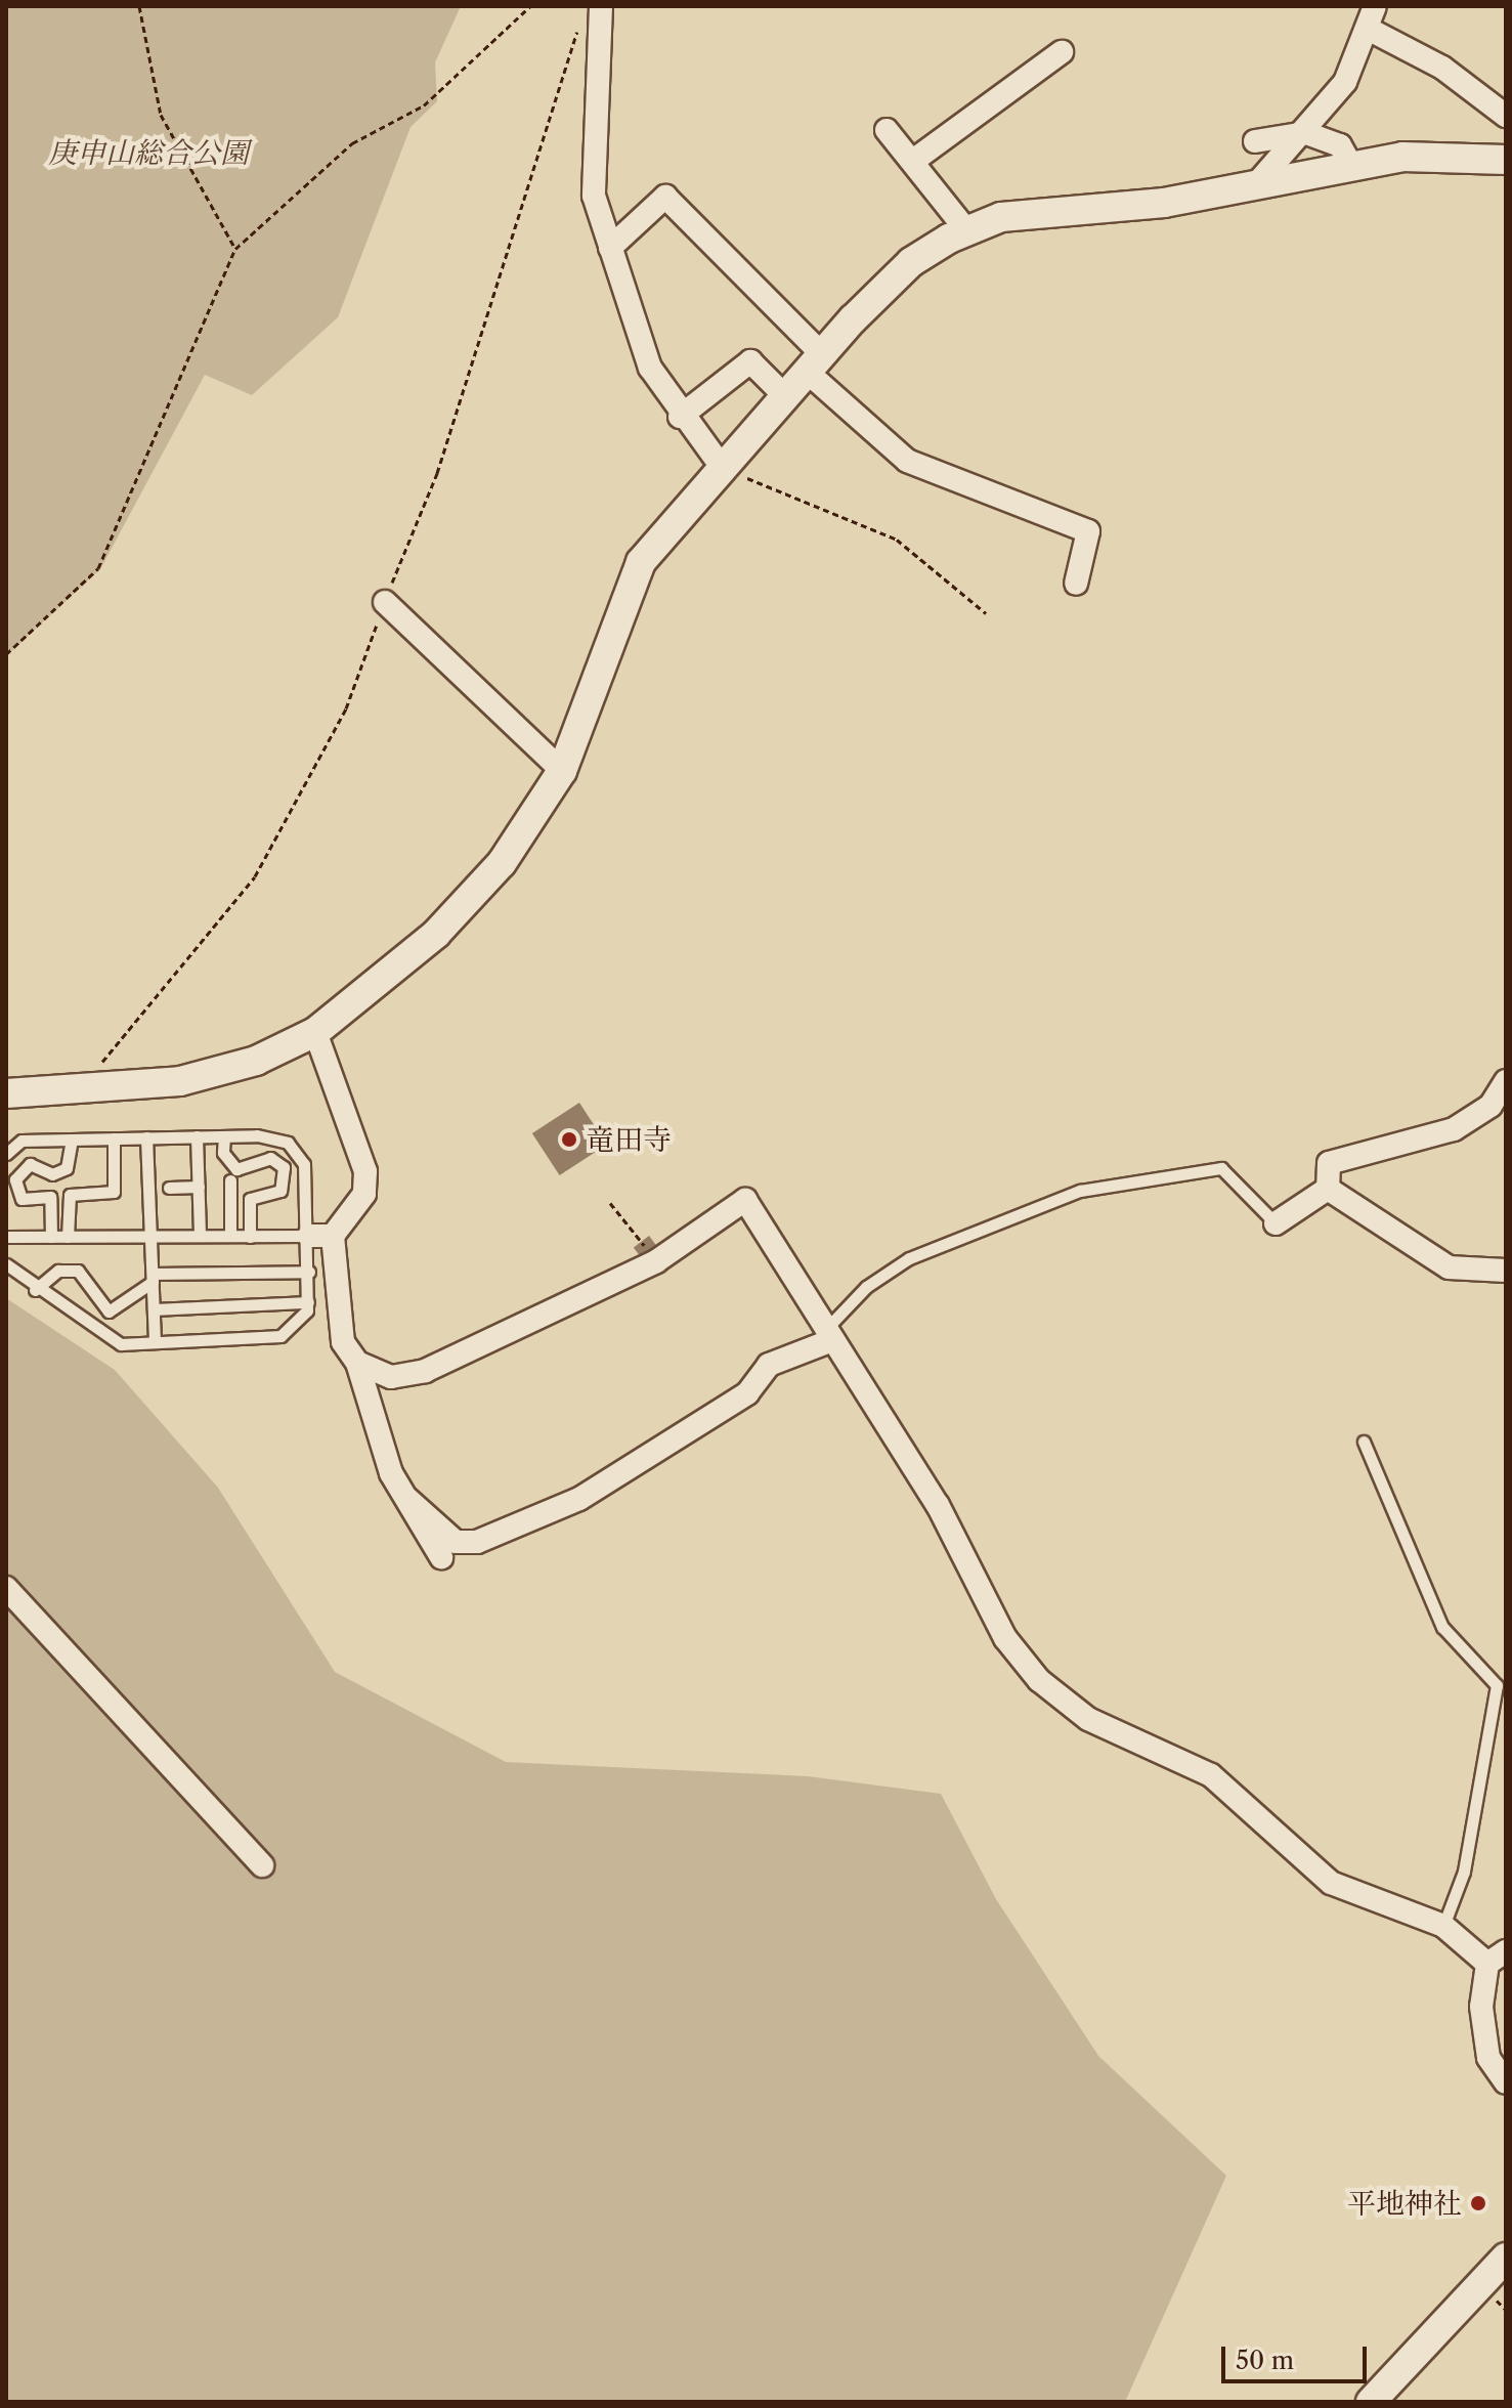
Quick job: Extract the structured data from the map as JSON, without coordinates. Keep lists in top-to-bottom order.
{
  "parks": ["庚申山総合公園"],
  "places": ["竜田寺", "平地神社"],
  "scale_bar": "50 m"
}
